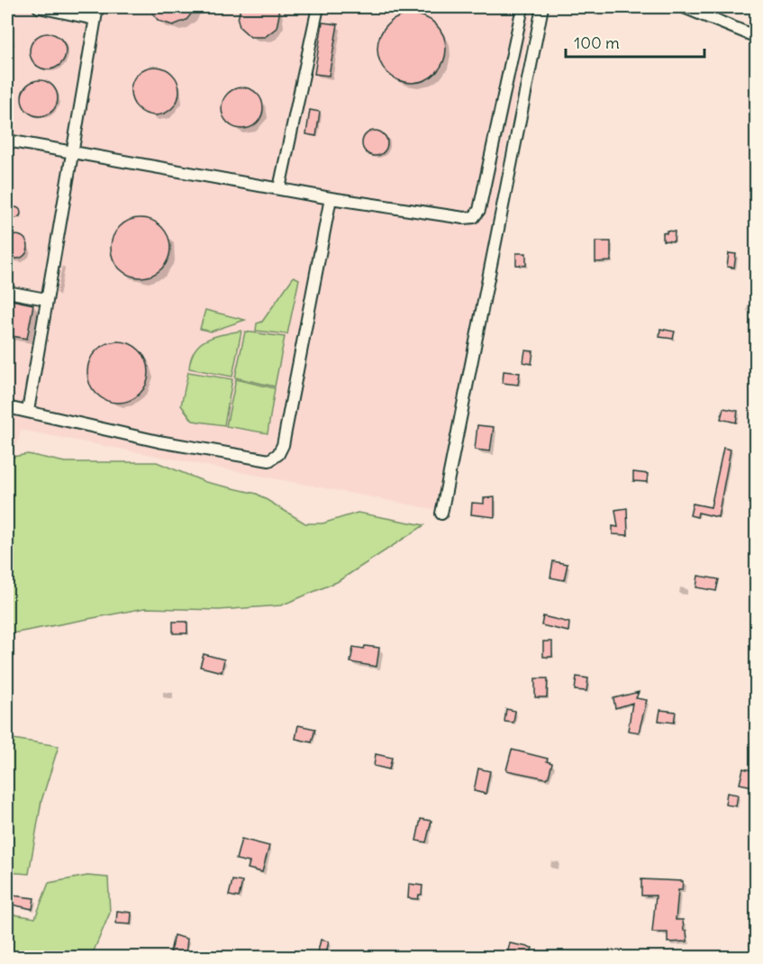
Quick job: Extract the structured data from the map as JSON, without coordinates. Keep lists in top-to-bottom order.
{
  "scale_bar": "100 m"
}
